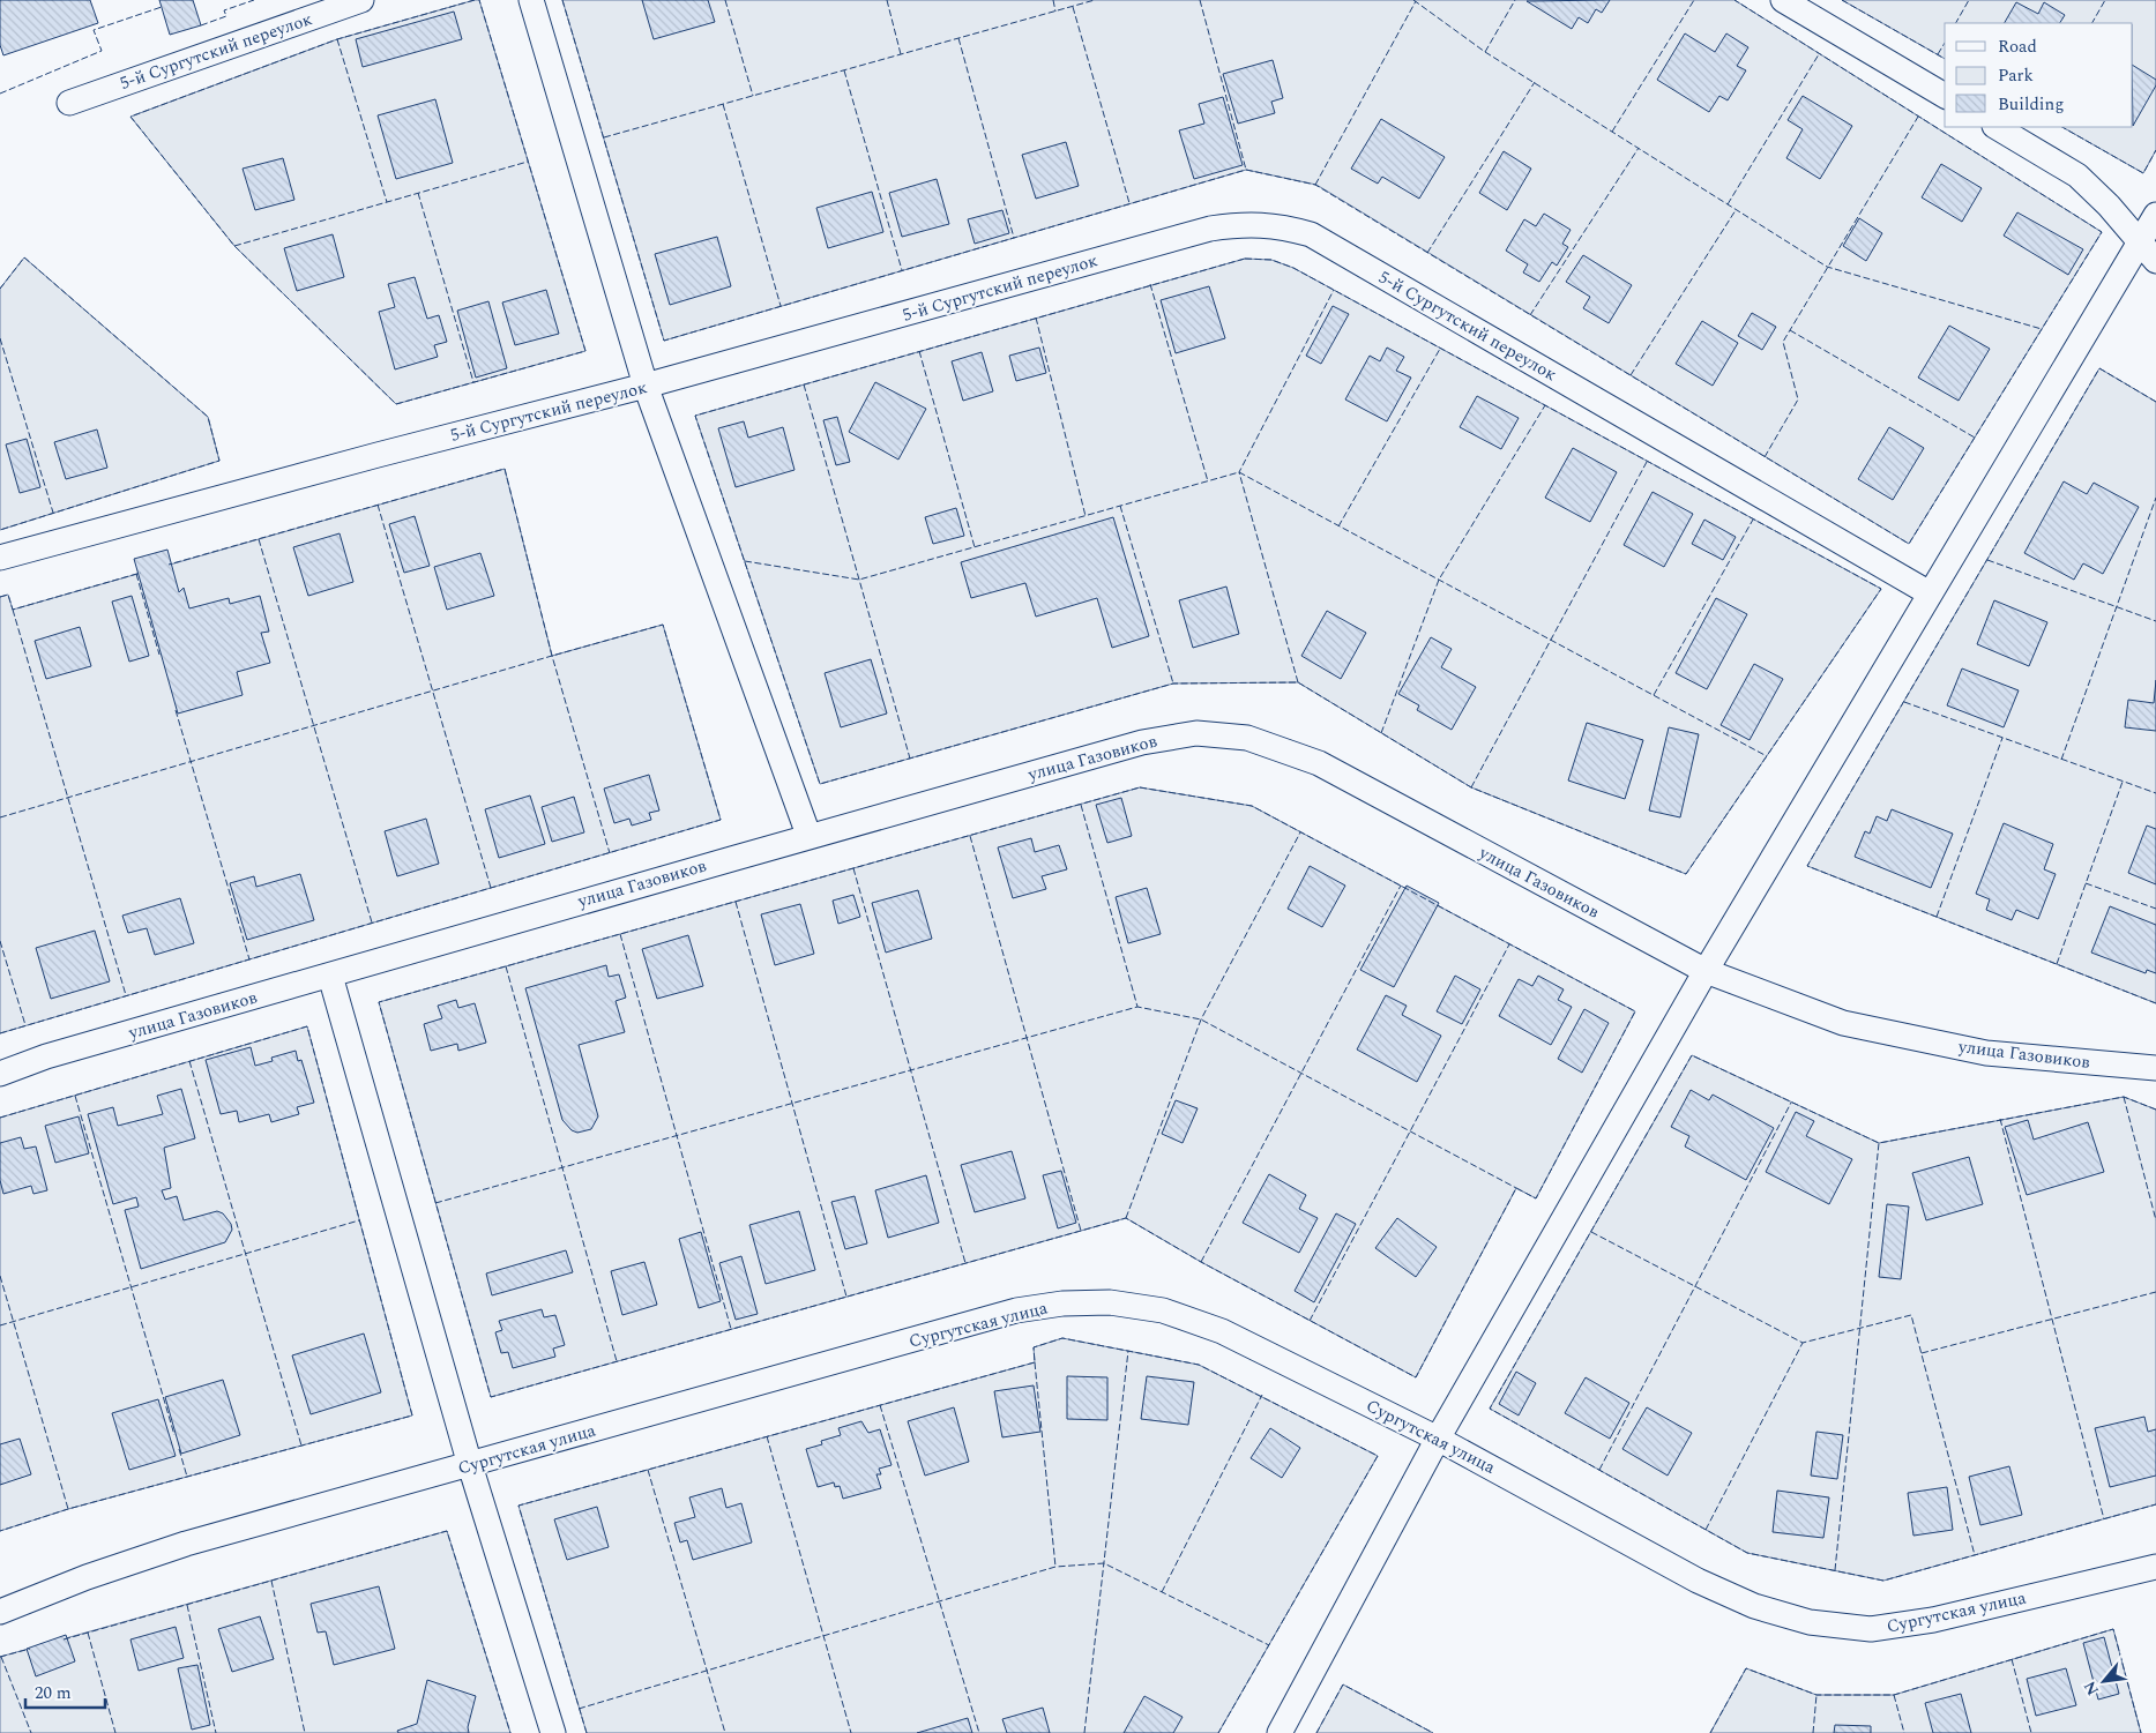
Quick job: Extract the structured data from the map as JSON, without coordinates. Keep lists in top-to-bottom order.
{
  "streets": {
    "street": ["5-й Сургутский переулок", "улица Газовиков", "Сургутская улица"]
  },
  "legend": ["Road", "Park", "Building"],
  "scale_bar": "20 m",
  "north": "bottom left"
}
